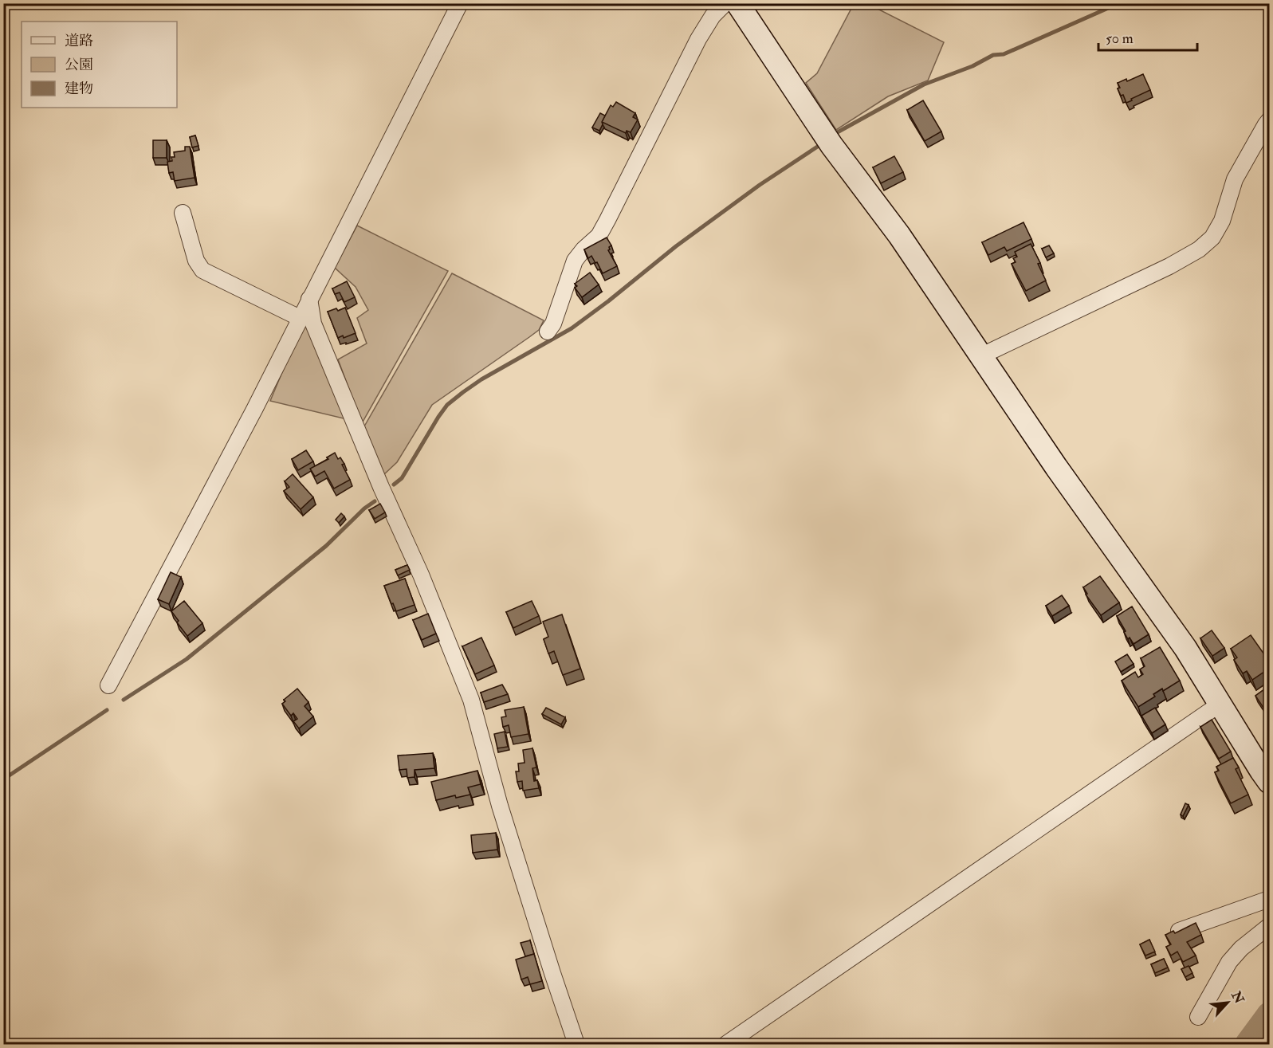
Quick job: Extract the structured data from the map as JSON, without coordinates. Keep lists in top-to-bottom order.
{
  "legend": ["道路", "公園", "建物"],
  "scale_bar": "50 m",
  "north": "top right"
}
